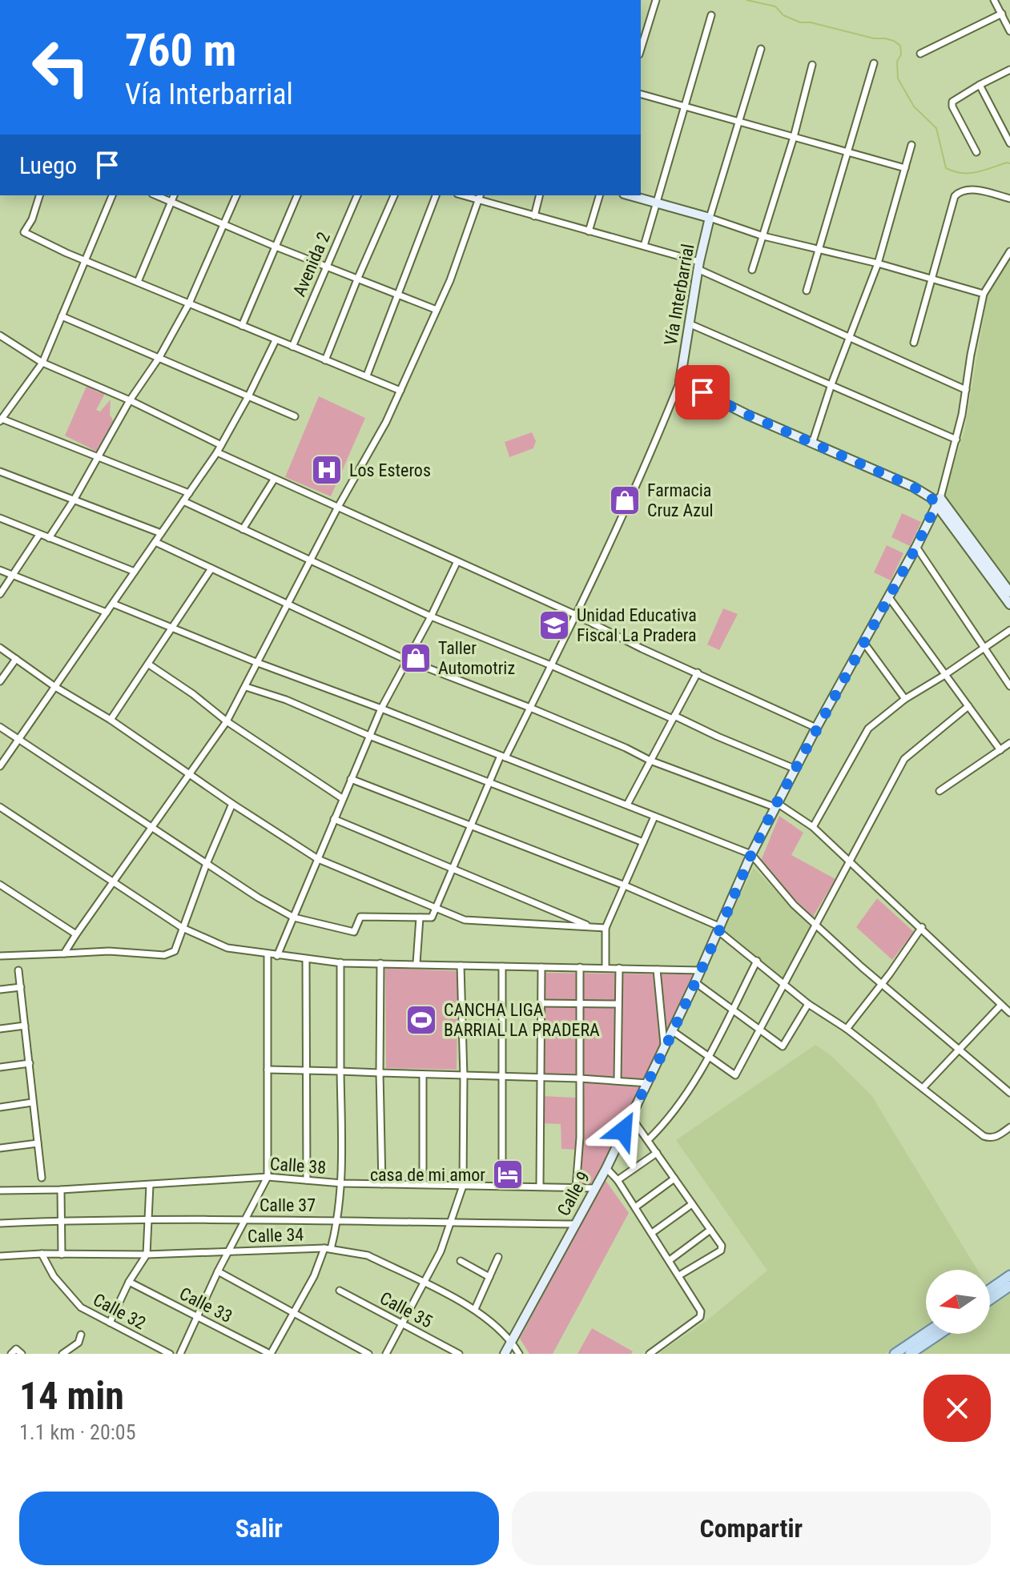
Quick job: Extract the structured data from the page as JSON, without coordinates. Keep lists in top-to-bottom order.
{
  "streets": {
    "street": [
      "Avenida 2",
      "Vía Interbarrial",
      "Calle 38",
      "Calle 9",
      "Calle 37",
      "Calle 34",
      "Calle 33",
      "Calle 35",
      "Calle 32"
    ]
  },
  "crossings": [
    ["Calle 38", "Calle 9"],
    ["Calle 9", "Calle 37"],
    ["Calle 9", "Calle 34"],
    ["Calle 34", "Calle 32"]
  ],
  "places": {
    "hospital": ["Los Esteros"],
    "shop": ["Farmacia Cruz Azul", "Taller Automotriz"],
    "school or university": ["Unidad Educativa Fiscal La Pradera"],
    "sports": ["CANCHA LIGA BARRIAL LA PRADERA"],
    "hotel": ["casa de mi amor"]
  },
  "north": "left",
  "page": {
    "turn": ["760 m", "Vía Interbarrial"],
    "then": "Luego",
    "heading": ["14 min", "1.1 km · 20:05"],
    "buttons": ["Salir", "Compartir"]
  }
}
